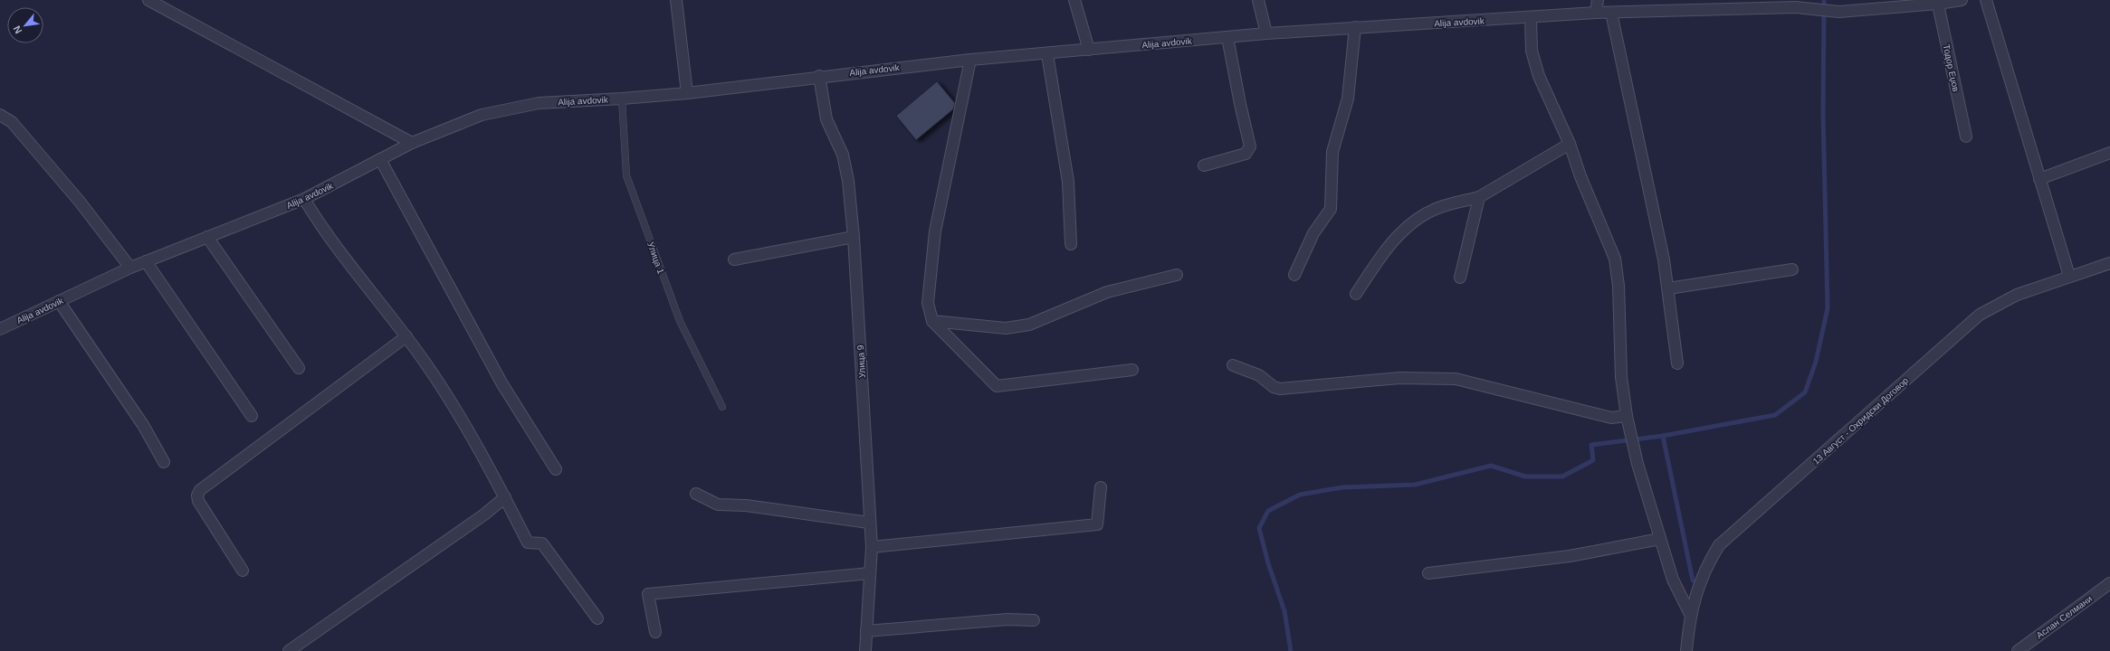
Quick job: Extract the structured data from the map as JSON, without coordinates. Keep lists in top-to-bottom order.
{
  "streets": {
    "street": [
      "Alija avdovik",
      "Тодор Еџов",
      "Улица 9",
      "13 Август - Охридски Договор",
      "Аслан Селмани"
    ],
    "lane": ["Улица 1"]
  },
  "crossings": [
    ["Alija avdovik", "Улица 1"],
    ["Alija avdovik", "Улица 9"]
  ],
  "north": "bottom left"
}
